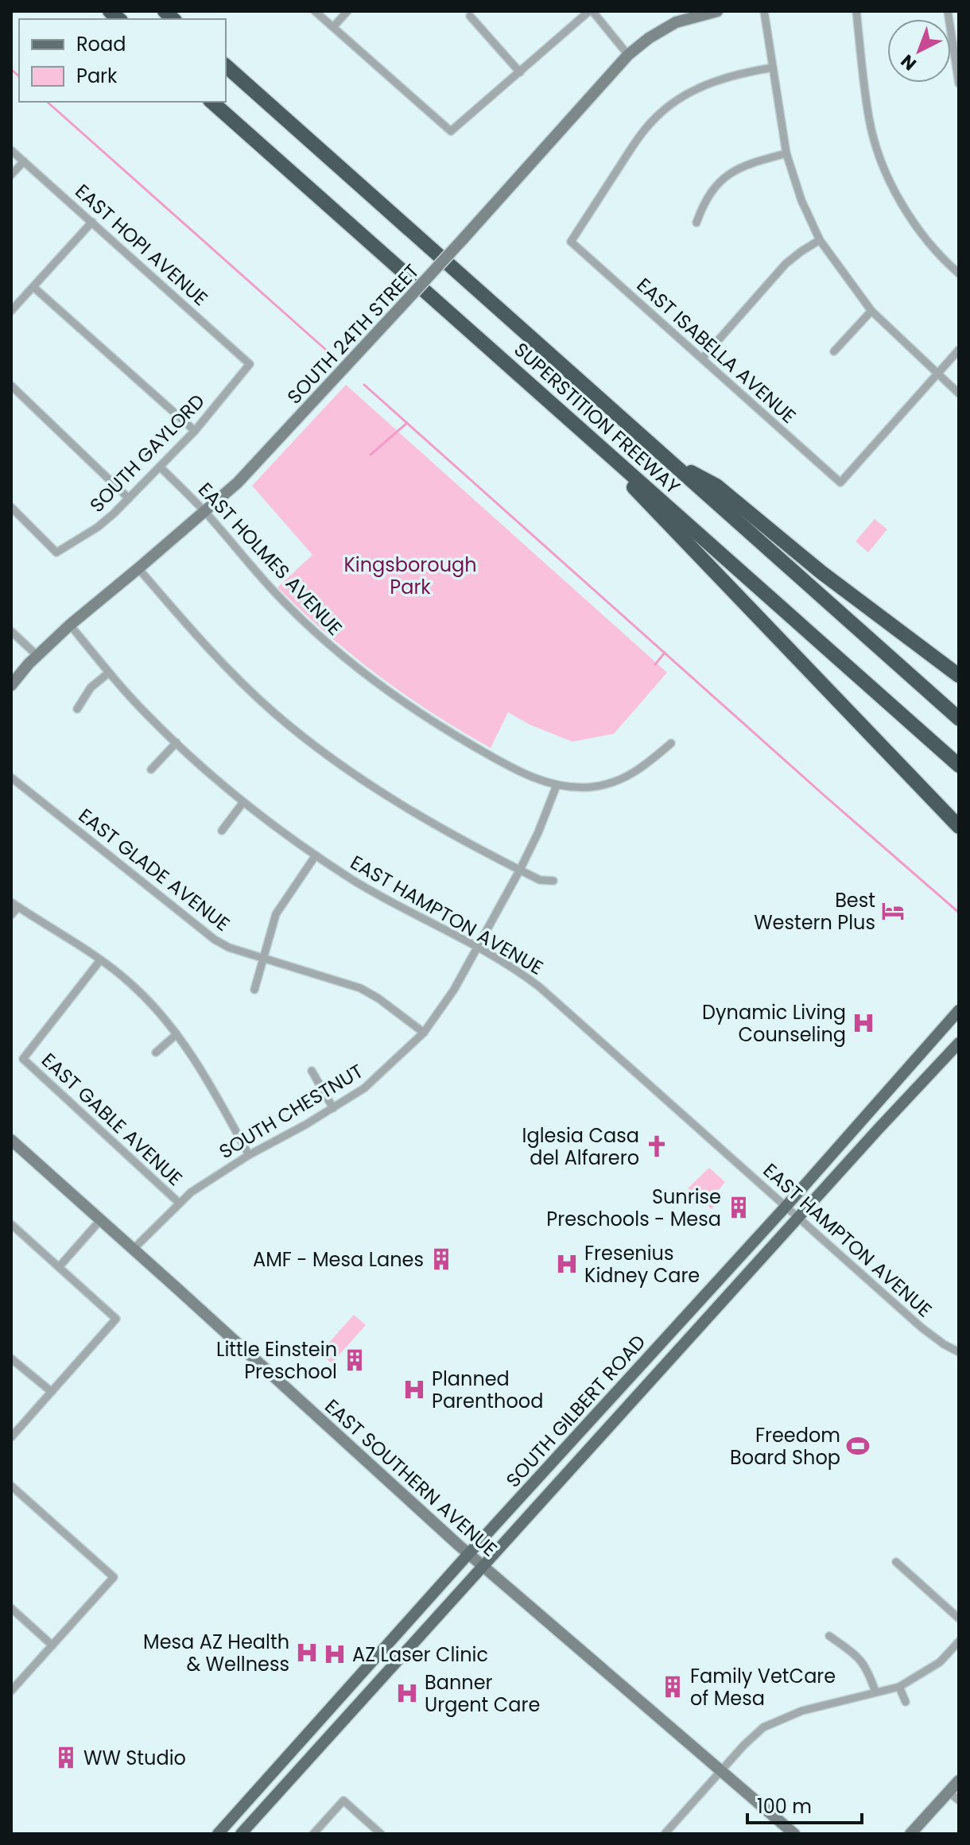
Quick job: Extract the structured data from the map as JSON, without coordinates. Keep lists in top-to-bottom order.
{
  "streets": {
    "highway": ["SUPERSTITION FREEWAY"],
    "main road": ["SOUTH GILBERT ROAD"],
    "street": [
      "EAST HOPI AVENUE",
      "SOUTH 24TH STREET",
      "EAST ISABELLA AVENUE",
      "SOUTH GAYLORD",
      "EAST HOLMES AVENUE",
      "EAST GLADE AVENUE",
      "EAST HAMPTON AVENUE",
      "SOUTH CHESTNUT",
      "EAST GABLE AVENUE",
      "EAST SOUTHERN AVENUE"
    ]
  },
  "crossings": [
    ["EAST HOPI AVENUE", "SOUTH GAYLORD"],
    ["SOUTH 24TH STREET", "EAST HOLMES AVENUE"],
    ["SOUTH 24TH STREET", "EAST HAMPTON AVENUE"],
    ["SOUTH GAYLORD", "EAST HOLMES AVENUE"],
    ["EAST HOLMES AVENUE", "SOUTH CHESTNUT"],
    ["EAST GLADE AVENUE", "SOUTH CHESTNUT"],
    ["EAST HAMPTON AVENUE", "SOUTH CHESTNUT"],
    ["EAST HAMPTON AVENUE", "SOUTH GILBERT ROAD"],
    ["SOUTH CHESTNUT", "EAST GABLE AVENUE"],
    ["SOUTH CHESTNUT", "EAST SOUTHERN AVENUE"],
    ["SOUTH GILBERT ROAD", "EAST SOUTHERN AVENUE"]
  ],
  "parks": ["Kingsborough Park"],
  "places": {
    "hotel": ["Best Western Plus"],
    "hospital": [
      "Dynamic Living Counseling",
      "Fresenius Kidney Care",
      "Planned Parenthood",
      "Mesa AZ Health & Wellness",
      "AZ Laser Clinic",
      "Banner Urgent Care"
    ],
    "church": ["Iglesia Casa del Alfarero"],
    "building": [
      "Sunrise Preschools - Mesa",
      "AMF - Mesa Lanes",
      "Little Einstein Preschool",
      "Family VetCare of Mesa",
      "WW Studio"
    ],
    "sports": ["Freedom Board Shop"]
  },
  "legend": ["Road", "Park"],
  "scale_bar": "100 m",
  "north": "bottom left"
}
